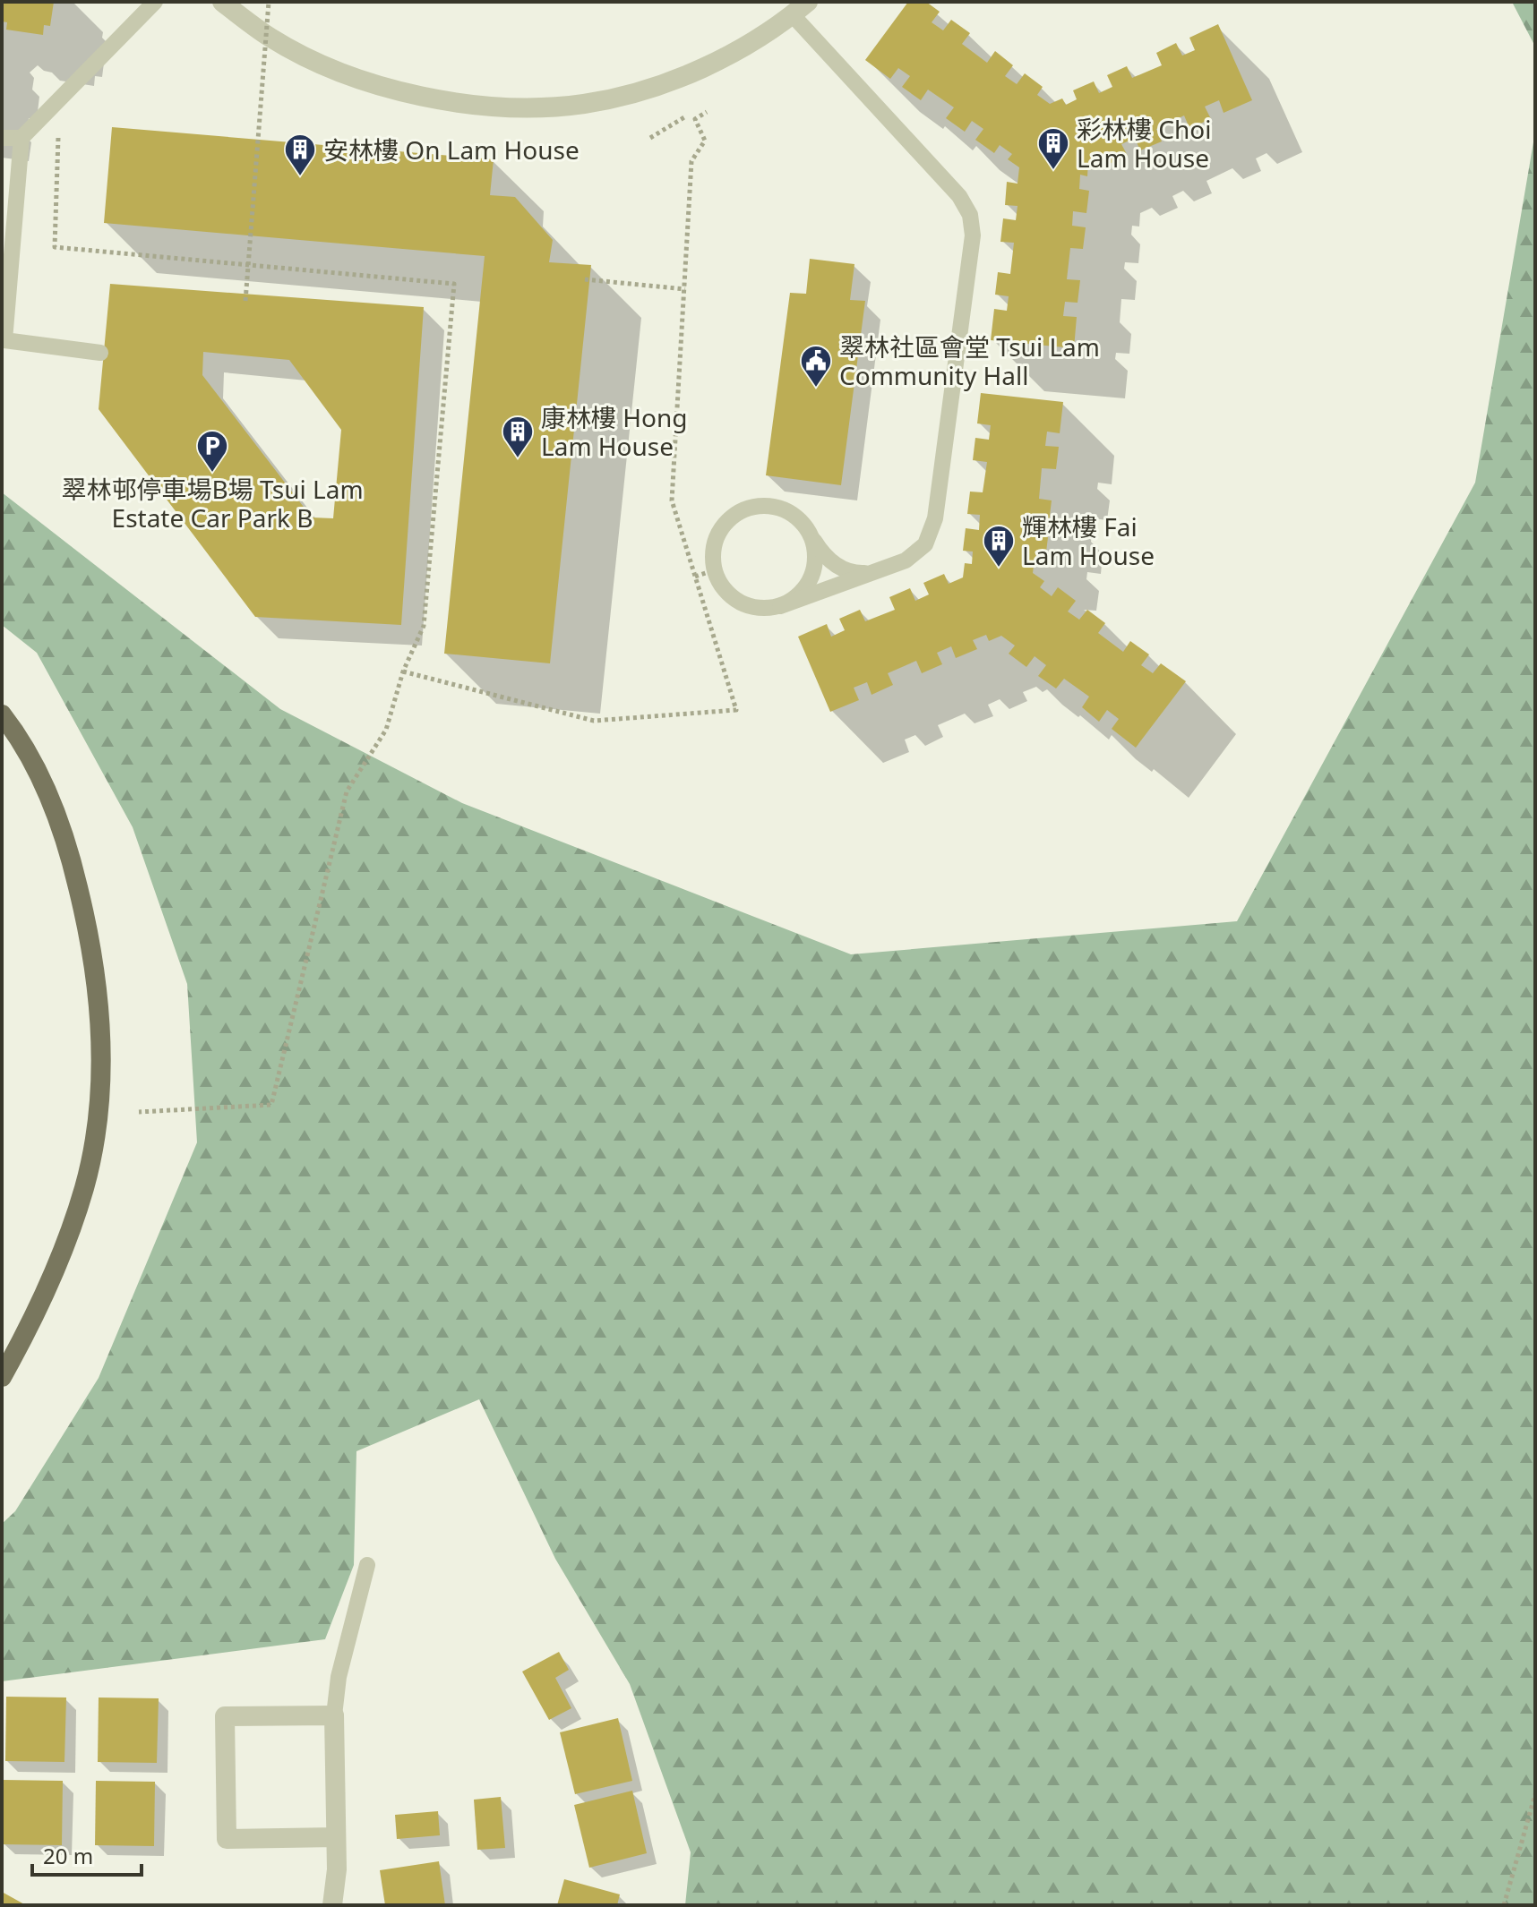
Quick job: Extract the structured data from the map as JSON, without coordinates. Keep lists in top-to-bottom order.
{
  "places": {
    "building": [
      "彩林樓 Choi Lam House",
      "安林樓 On Lam House",
      "康林樓 Hong Lam House",
      "輝林樓 Fai Lam House"
    ],
    "public building": ["翠林社區會堂 Tsui Lam Community Hall"],
    "parking": ["翠林邨停車場B場 Tsui Lam Estate Car Park B"]
  },
  "scale_bar": "20 m"
}
